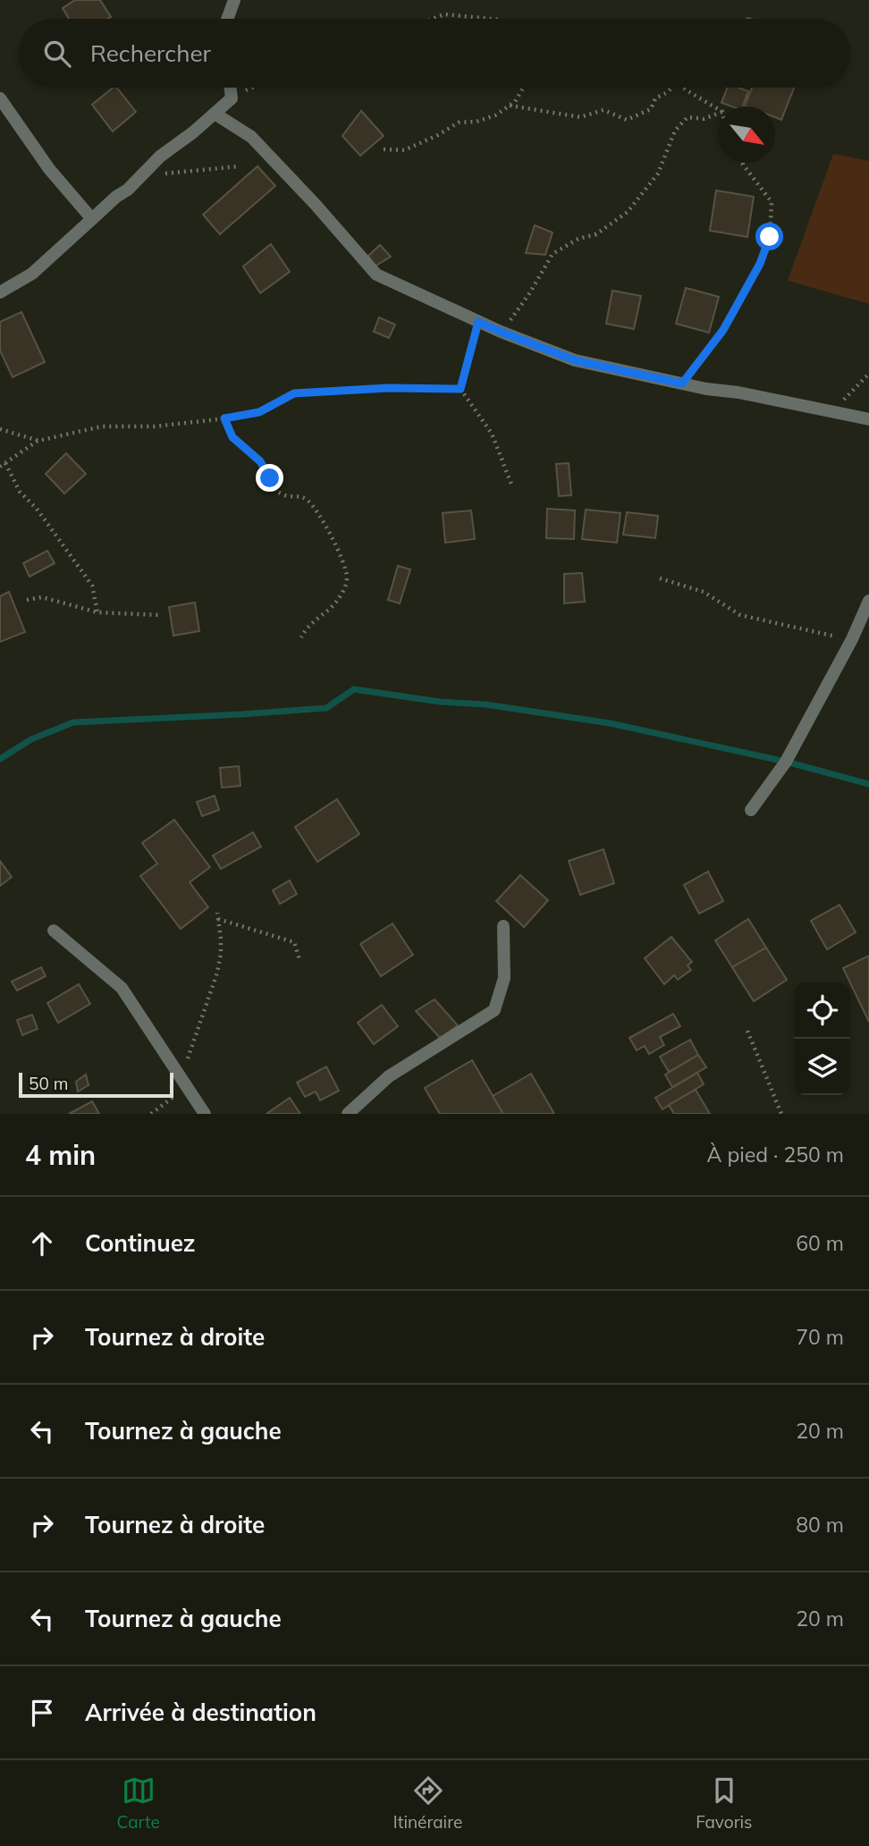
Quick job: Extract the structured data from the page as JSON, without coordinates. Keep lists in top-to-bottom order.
{
  "scale_bar": "50 m",
  "north": "bottom right",
  "page": {
    "search": "Rechercher",
    "scale": "50 m",
    "heading": ["4 min", "À pied · 250 m"],
    "list": [
      ["Continuez", "60 m"],
      ["Tournez à droite", "70 m"],
      ["Tournez à gauche", "20 m"],
      ["Tournez à droite", "80 m"],
      ["Tournez à gauche", "20 m"],
      "Arrivée à destination"
    ],
    "nav": ["Carte", "Itinéraire", "Favoris"]
  }
}
